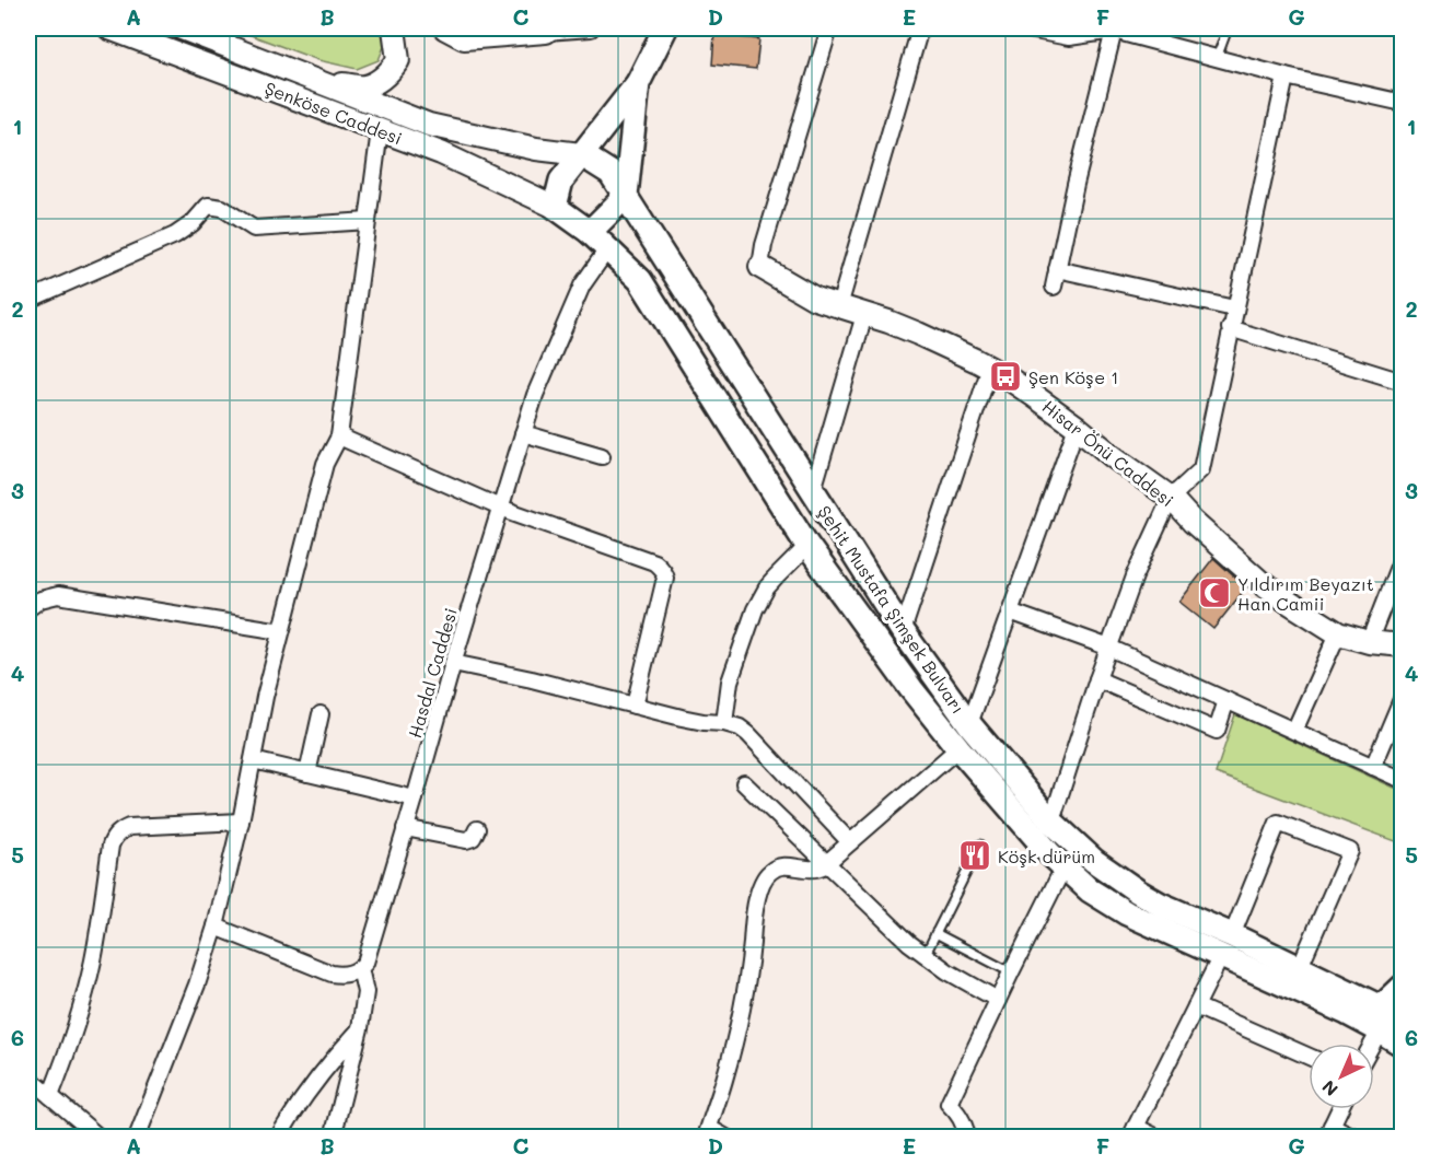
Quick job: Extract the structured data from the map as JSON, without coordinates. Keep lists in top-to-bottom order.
{
  "streets": {
    "main road": ["Şenköse Caddesi", "Hisar Önü Caddesi", "Şehit Mustafa Şimşek Bulvarı"],
    "street": ["Hasdal Caddesi"]
  },
  "crossings": [
    ["Şenköse Caddesi", "Şehit Mustafa Şimşek Bulvarı"],
    ["Şehit Mustafa Şimşek Bulvarı", "Hasdal Caddesi"]
  ],
  "places": {
    "bus stop": ["Şen Köşe 1"],
    "mosque": ["Yıldırım Beyazıt Han Camii"],
    "restaurant": ["Köşk dürüm"]
  },
  "north": "bottom left",
  "grid": {
    "columns": [
      "A",
      "B",
      "C",
      "D",
      "E",
      "F",
      "G"
    ],
    "rows": [
      "1",
      "2",
      "3",
      "4",
      "5",
      "6"
    ]
  }
}
